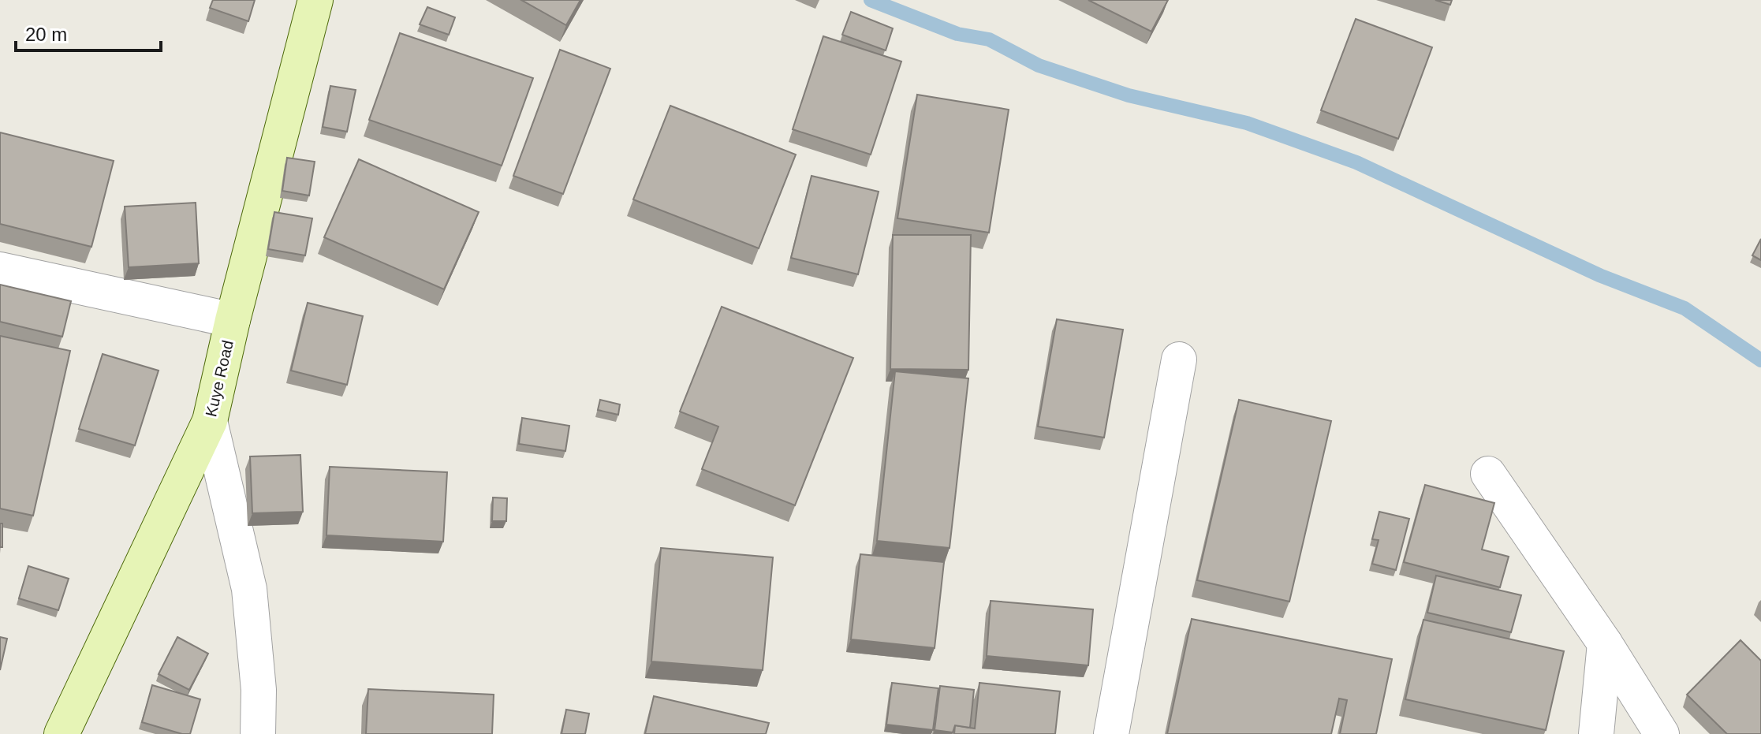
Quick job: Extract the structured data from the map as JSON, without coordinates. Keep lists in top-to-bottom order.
{
  "streets": {
    "street": ["Kuye Road"]
  },
  "scale_bar": "20 m"
}
